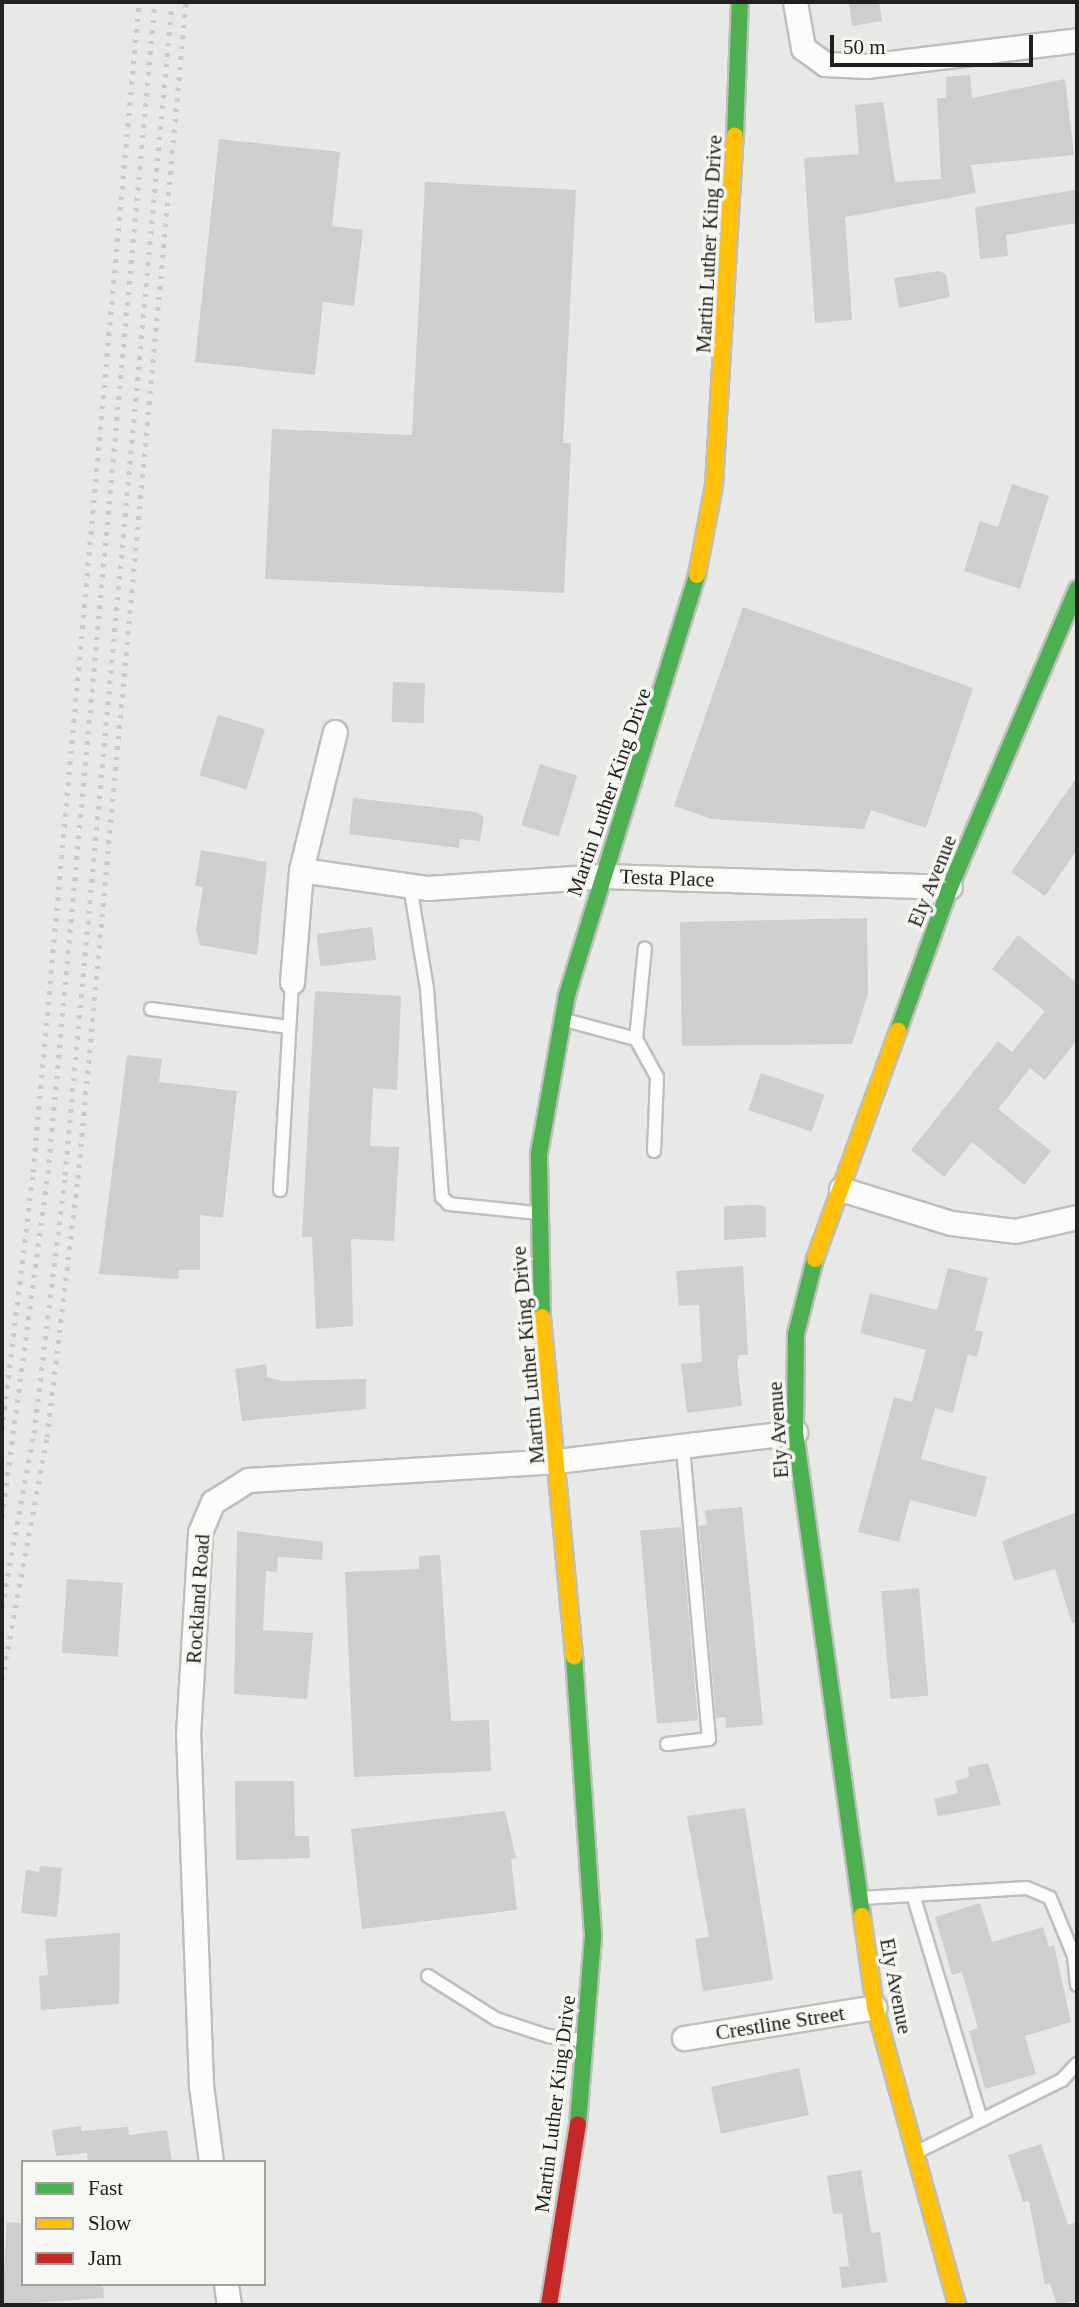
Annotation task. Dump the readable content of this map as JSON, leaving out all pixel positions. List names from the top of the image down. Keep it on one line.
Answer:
{"streets":{"main road":["Martin Luther King Drive","Ely Avenue"],"street":["Testa Place","Rockland Road","Crestline Street"]},"crossings":[["Martin Luther King Drive","Testa Place"],["Martin Luther King Drive","Rockland Road"],["Testa Place","Ely Avenue"],["Ely Avenue","Rockland Road"],["Ely Avenue","Crestline Street"]],"legend":["Fast","Slow","Jam"],"scale_bar":"50 m"}
